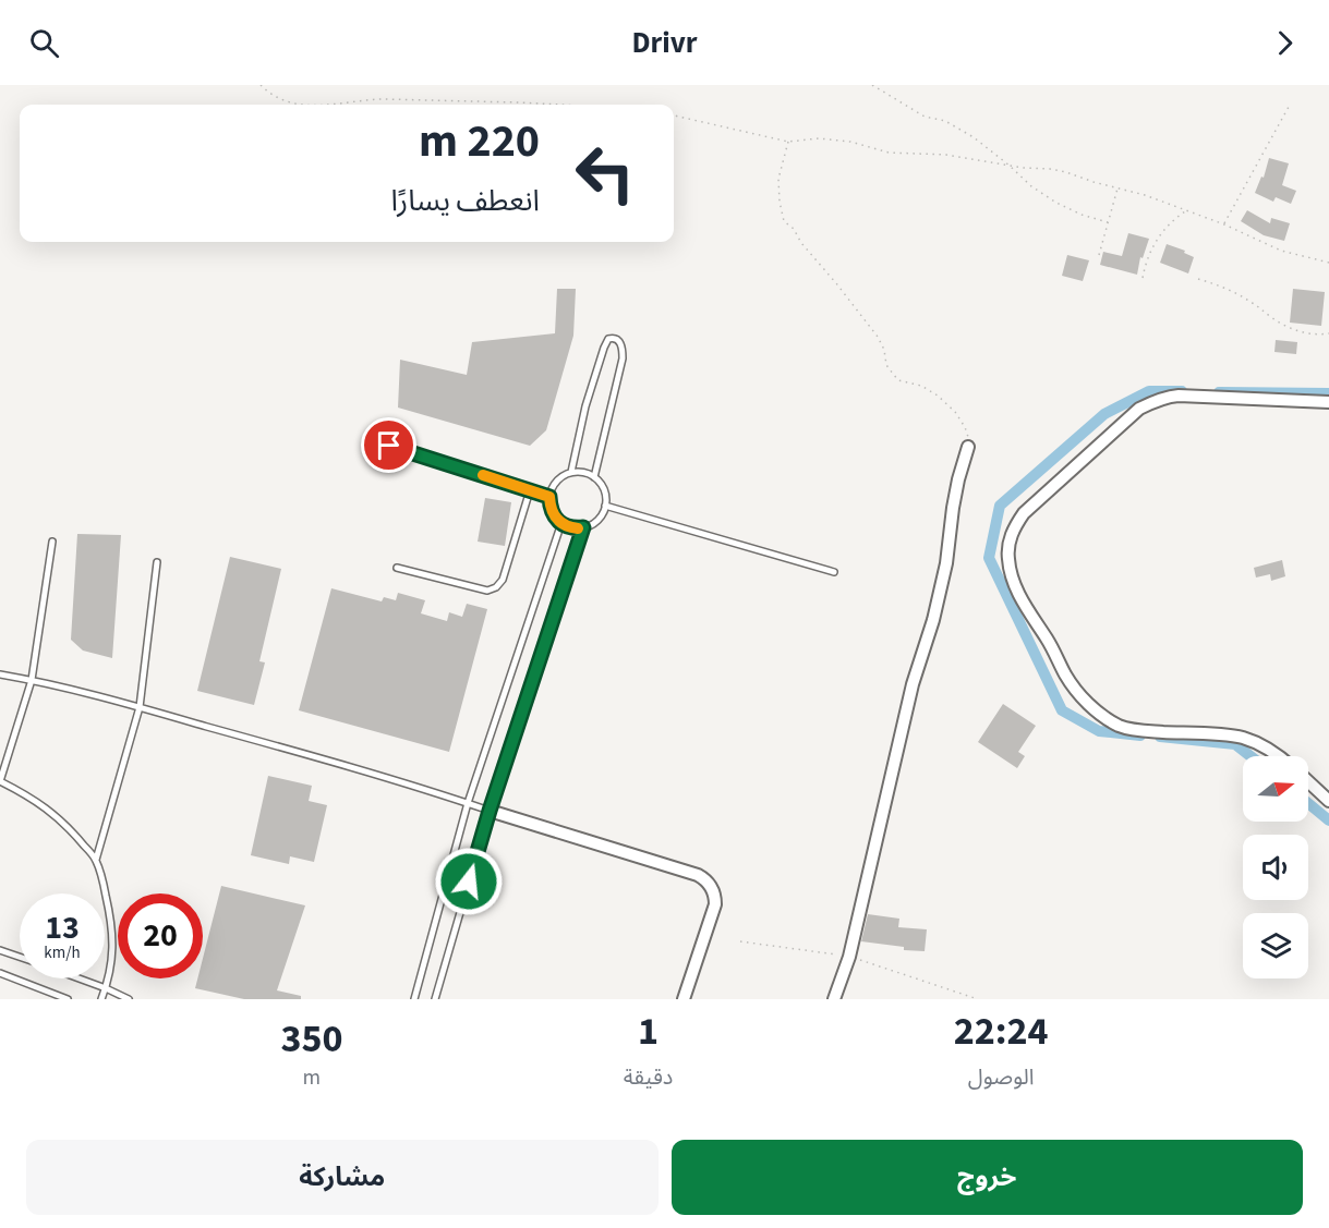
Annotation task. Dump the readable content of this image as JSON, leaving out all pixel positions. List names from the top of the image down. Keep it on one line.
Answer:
{"north":"right","page":{"header":"Drivr","turn":["220 m","انعطف يسارًا"],"speed":"13 km/h","limit":"20","eta":["22:24","الوصول","1","دقيقة","350","m"],"buttons":["خروج","مشاركة"]}}
